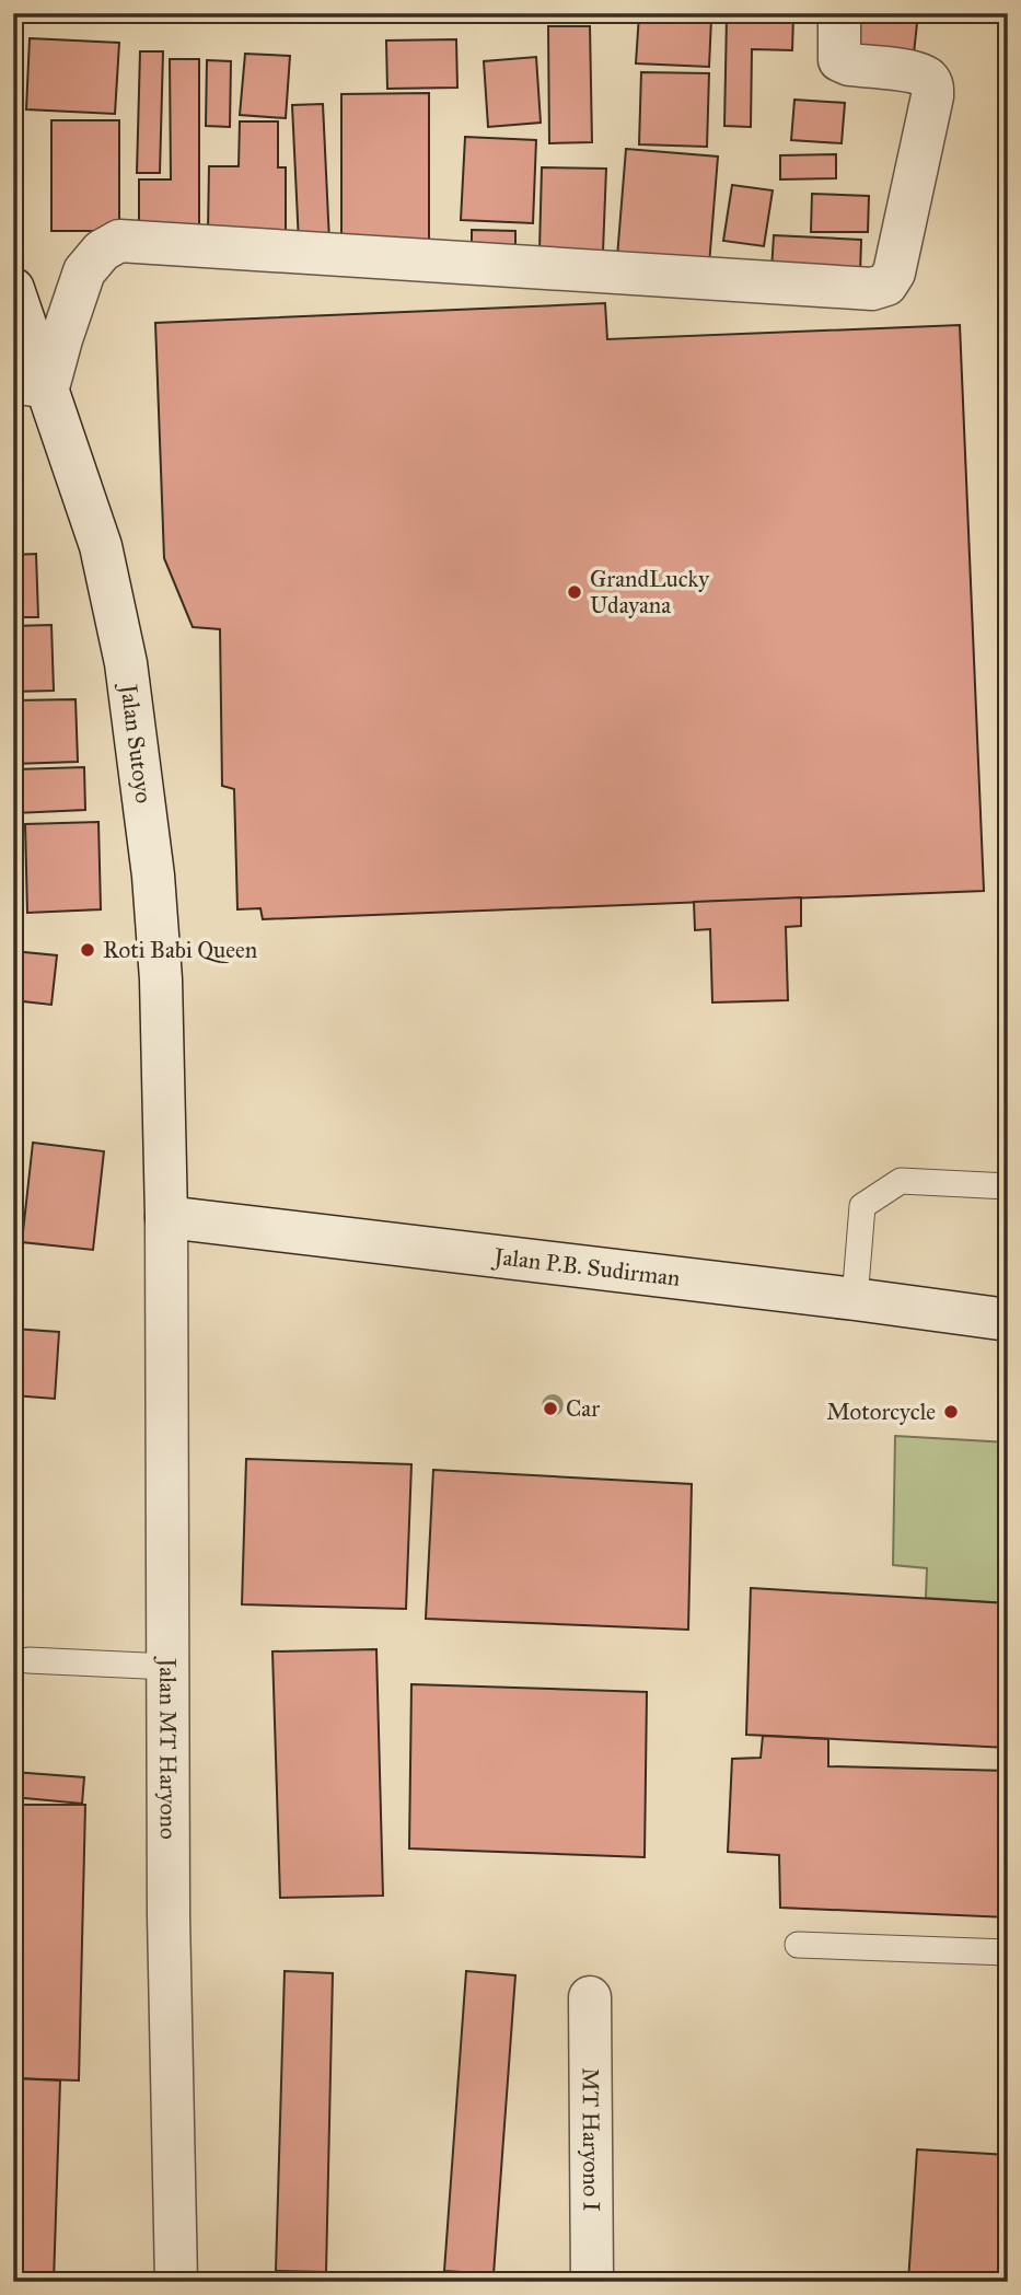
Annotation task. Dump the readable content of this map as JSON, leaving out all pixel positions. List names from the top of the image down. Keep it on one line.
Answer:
{"streets":{"street":["Jalan Sutoyo","Jalan P.B. Sudirman","Jalan MT Haryono","MT Haryono I"]},"crossings":[["Jalan Sutoyo","Jalan P.B. Sudirman"],["Jalan Sutoyo","Jalan MT Haryono"],["Jalan P.B. Sudirman","Jalan MT Haryono"]],"places":["GrandLucky Udayana","Roti Babi Queen","Car","Motorcycle"]}
